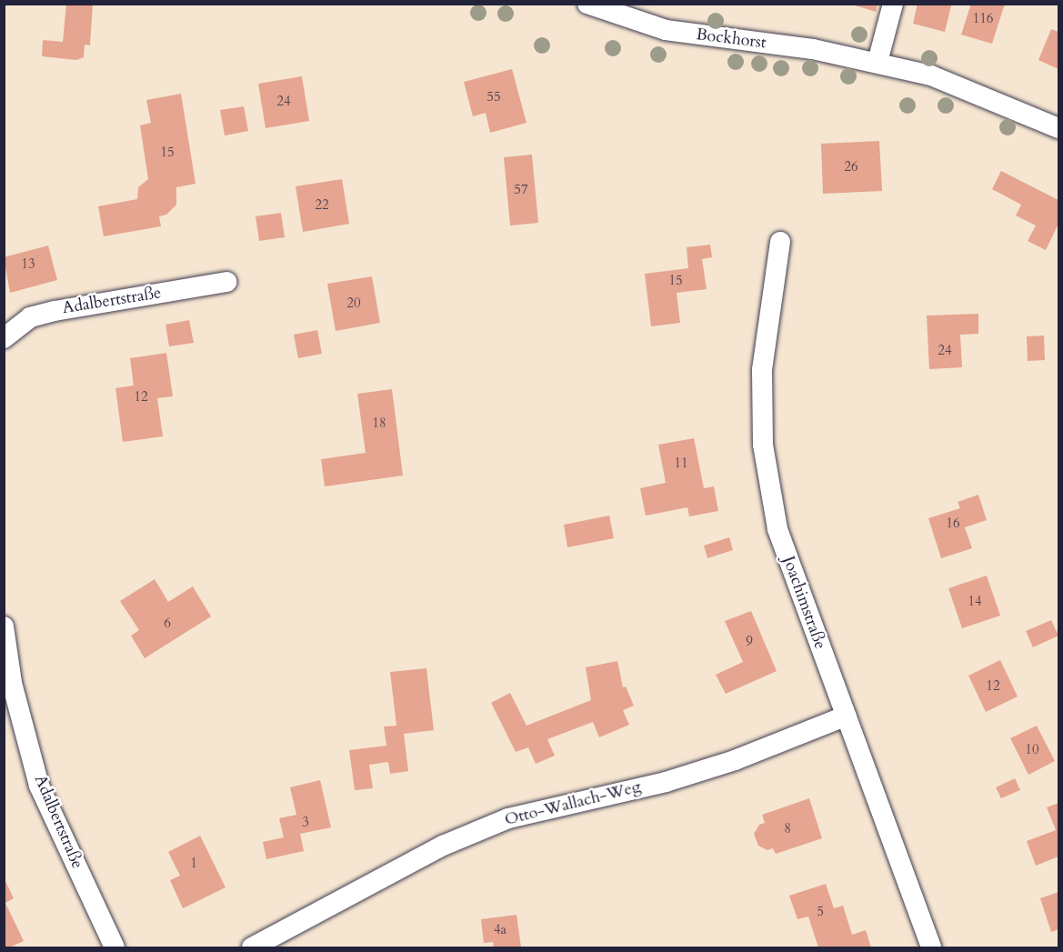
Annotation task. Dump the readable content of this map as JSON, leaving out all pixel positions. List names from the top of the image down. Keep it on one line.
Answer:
{"streets":{"street":["Bockhorst","Adalbertstraße","Joachimstraße","Otto-Wallach-Weg"]},"crossings":[["Joachimstraße","Otto-Wallach-Weg"]],"house_numbers":["116","55","24","15","26","57","22","13","15","20","24","12","18","11","16","14","6","9","12","10","3","8","1","5","4a"]}
